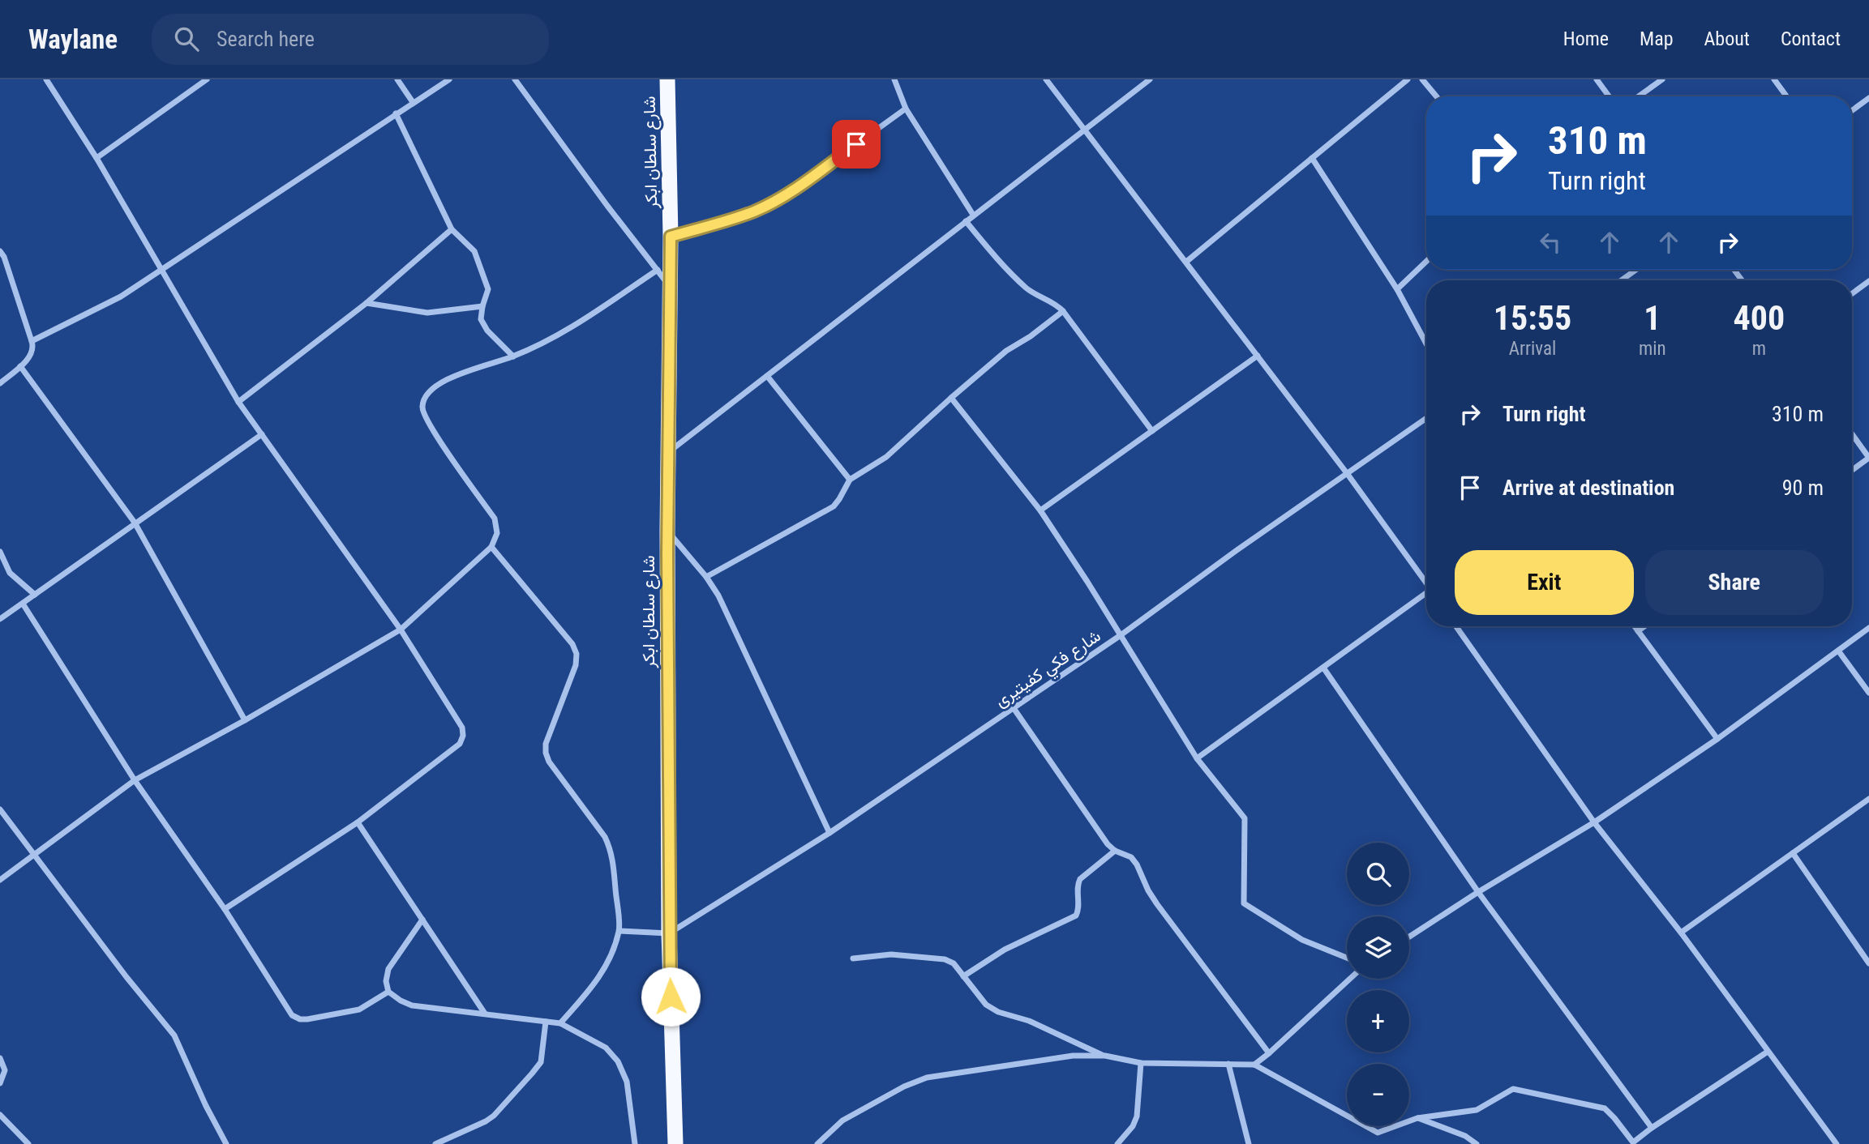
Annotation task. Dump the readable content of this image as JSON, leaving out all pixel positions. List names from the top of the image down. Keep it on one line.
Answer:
{"streets":{"highway":["شارع سلطان ابكر"],"street":["شارع فكي كفيتيرى"]},"crossings":[["شارع سلطان ابكر","شارع فكي كفيتيرى"]],"page":{"header":"Waylane","search":"Search here","nav":["Home","Map","About","Contact"],"turn":["310 m","Turn right"],"eta":["15:55","Arrival","1","min","400","m"],"list":[{"name":"Turn right","value":"310 m"},{"name":"Arrive at destination","value":"90 m"}],"buttons":["Exit","Share"],"map_buttons":["+","−"]}}
